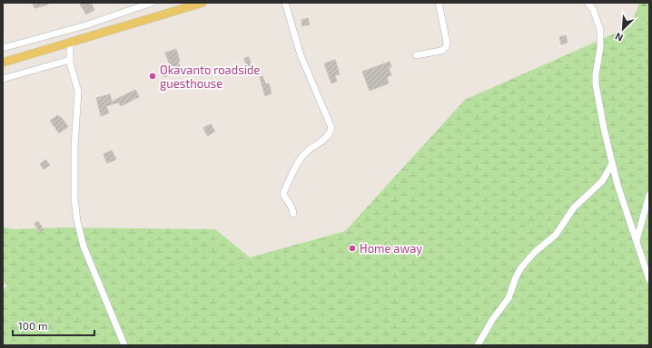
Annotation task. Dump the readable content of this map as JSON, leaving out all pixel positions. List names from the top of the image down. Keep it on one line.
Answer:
{"places":["Okavanto roadside guesthouse","Home away"],"scale_bar":"100 m","north":"bottom left"}
